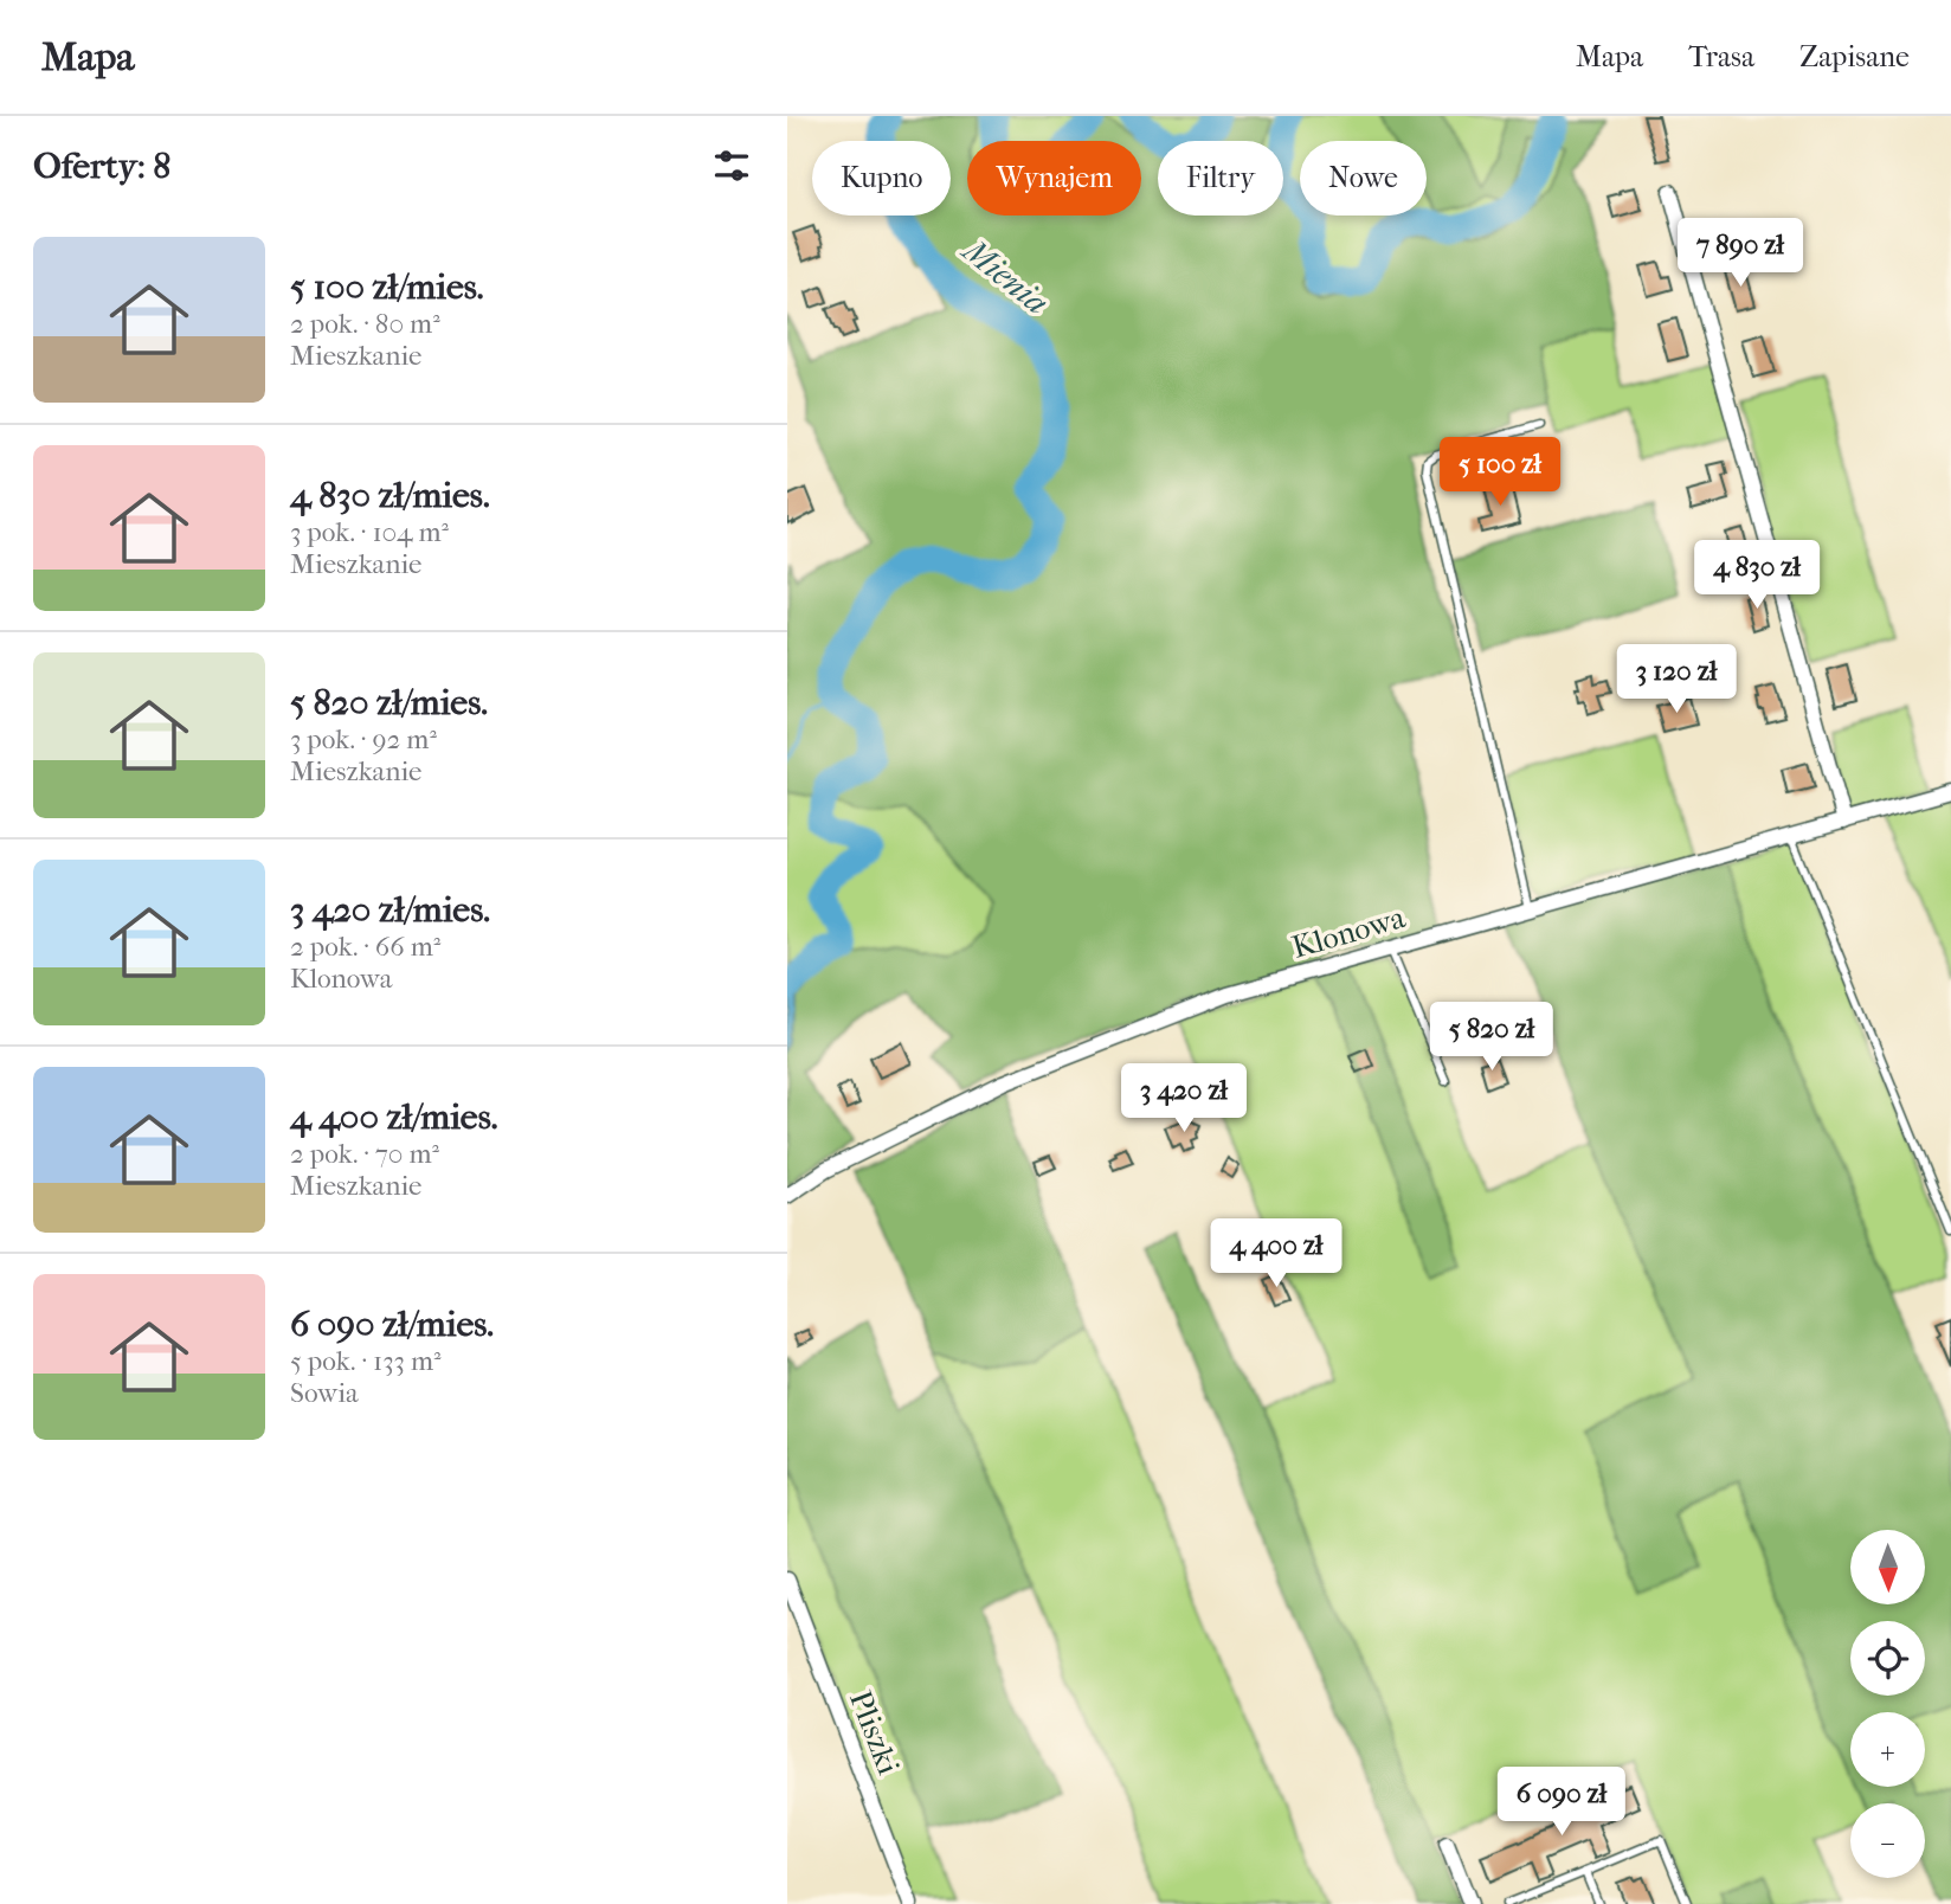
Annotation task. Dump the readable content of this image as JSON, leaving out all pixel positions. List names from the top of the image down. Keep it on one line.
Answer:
{"streets":{"street":["Klonowa","Pliszki"]},"water":["Mienia"],"north":"bottom","page":{"header":"Mapa","nav":["Mapa","Trasa","Zapisane"],"heading":"Oferty: 8","chip":["Kupno","Wynajem","Filtry","Nowe"],"list":[{"name":"5 100 zł/mies.","note":"2 pok. · 80 m² · Mieszkanie"},{"name":"4 830 zł/mies.","note":"3 pok. · 104 m² · Mieszkanie"},{"name":"5 820 zł/mies.","note":"3 pok. · 92 m² · Mieszkanie"},{"name":"3 420 zł/mies.","note":"2 pok. · 66 m² · Klonowa"},{"name":"4 400 zł/mies.","note":"2 pok. · 70 m² · Mieszkanie"},{"name":"6 090 zł/mies.","note":"5 pok. · 133 m² · Sowia"}],"price":["7 890 zł","5 100 zł","4 830 zł","3 120 zł","5 820 zł","3 420 zł","4 400 zł","6 090 zł"],"map_buttons":["+","−"]}}
